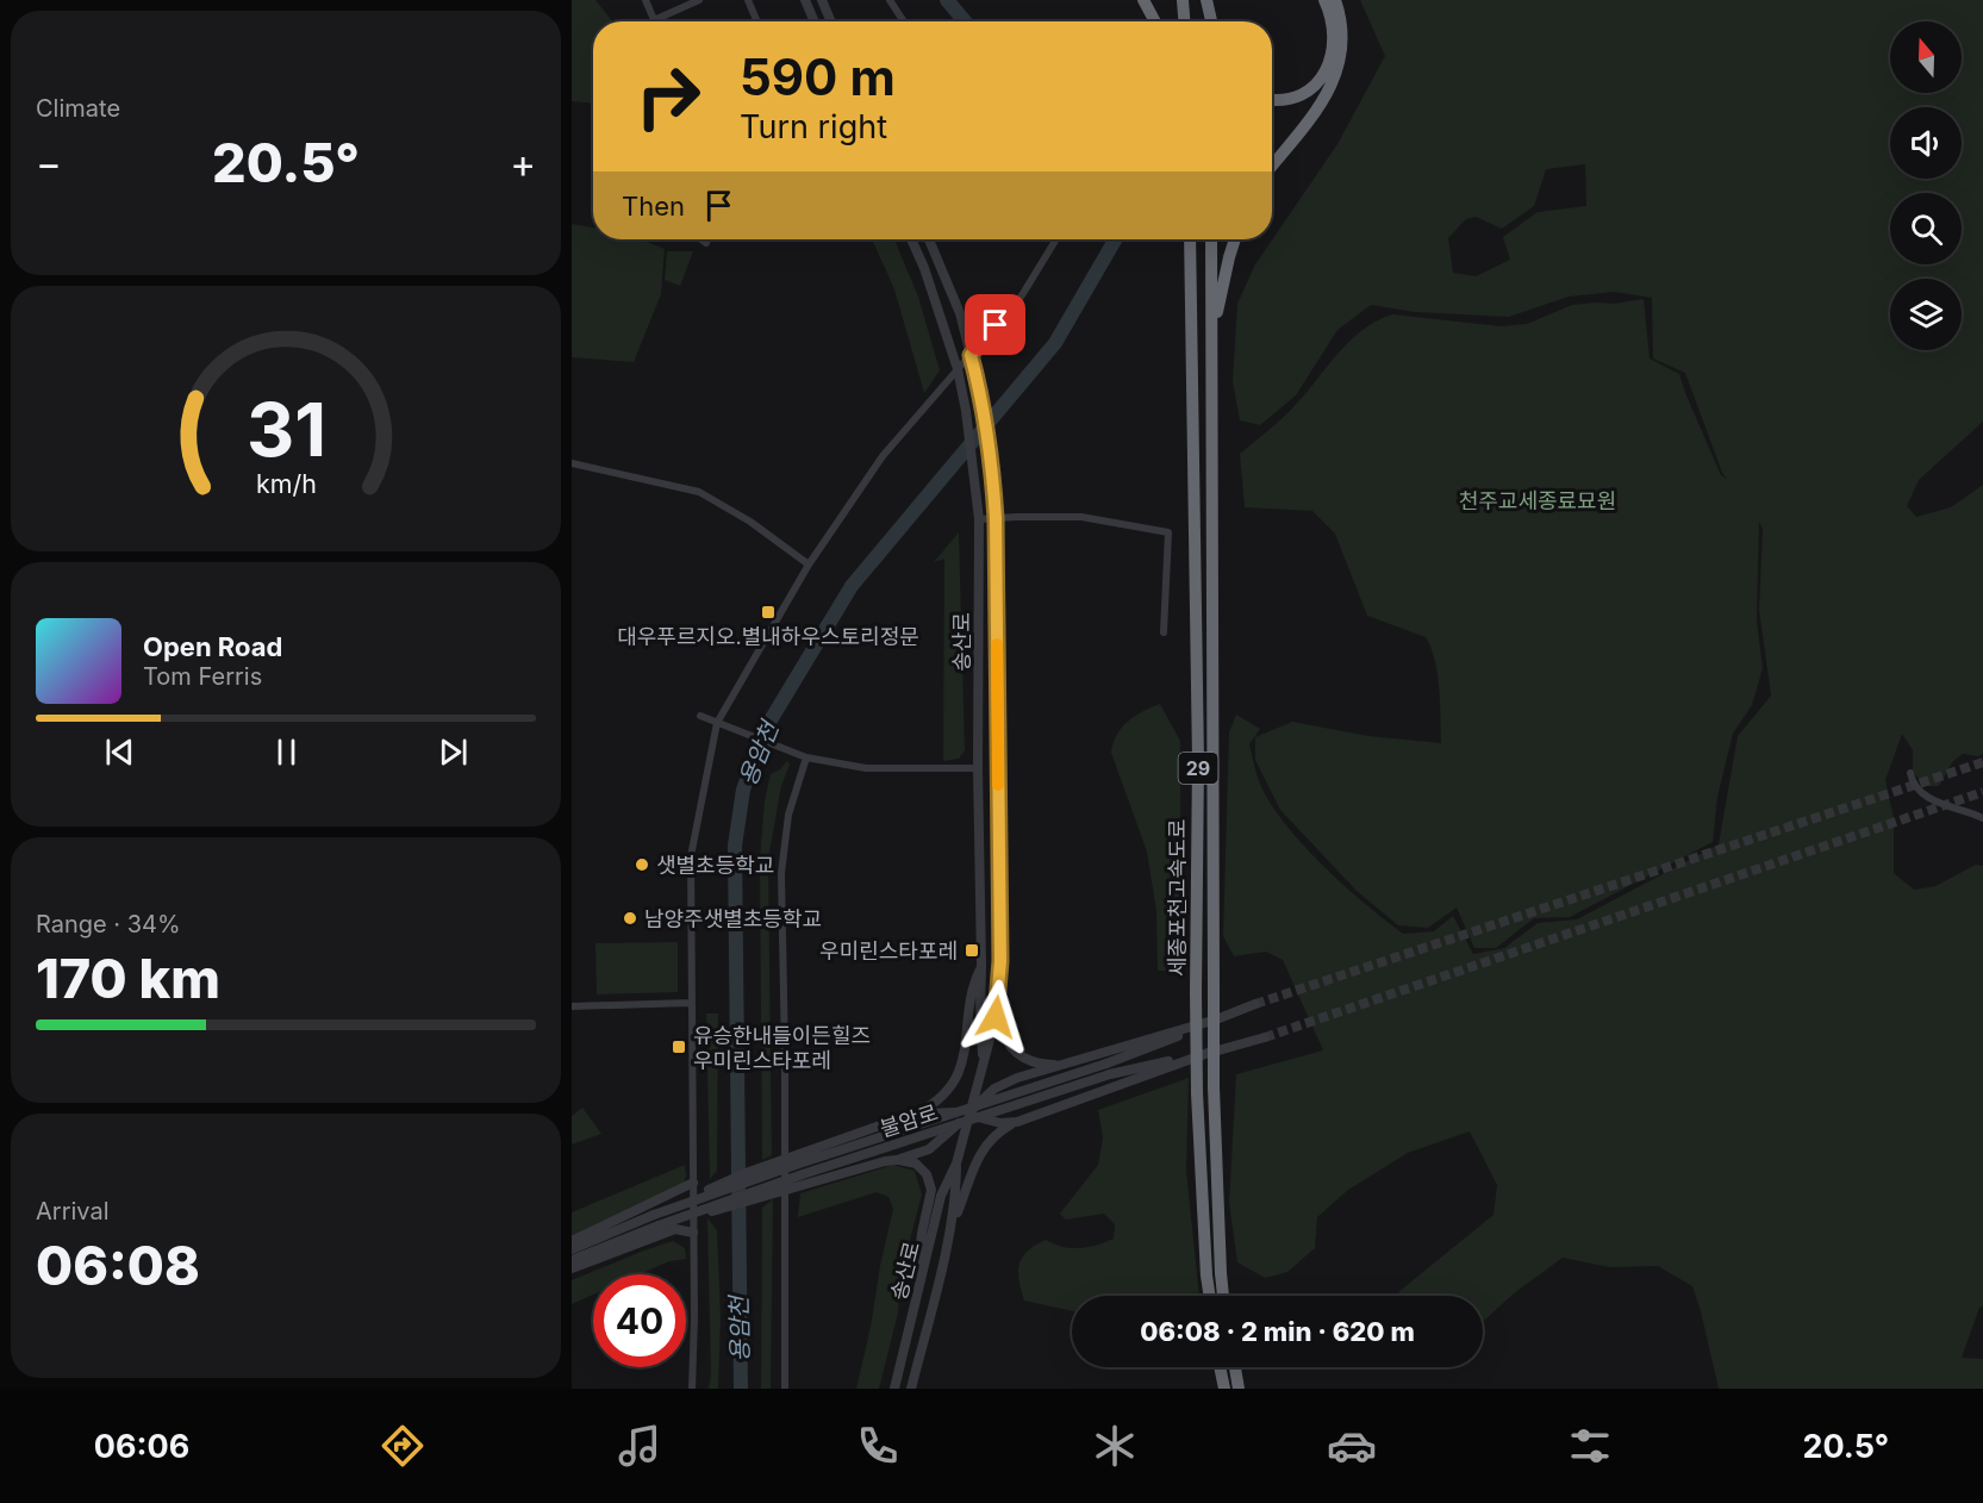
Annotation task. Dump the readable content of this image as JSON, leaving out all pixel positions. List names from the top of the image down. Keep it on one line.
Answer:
{"streets":{"highway":["29","세종포천고속도로"],"street":["송산로","불암로"]},"water":["용암천"],"parks":["천주교세종료묘원"],"places":{"transit":["대우푸르지오.별내하우스토리정문","우미린스타포레","유승한내들이든힐즈 우미린스타포레"],"other":["샛별초등학교","남양주샛별초등학교"]},"north":"top","page":{"tile":["Climate",["Range · 34%","170 km"],["Arrival","06:08"]],"turn":["590 m","Turn right"],"heat":["−","20.5°","+"],"then":"Then","song":["Open Road","Tom Ferris"],"limit":"40","trip":"06:08 · 2 min · 620 m","tabs":["06:06","20.5°"],"gauge":["31","km/h"]}}
